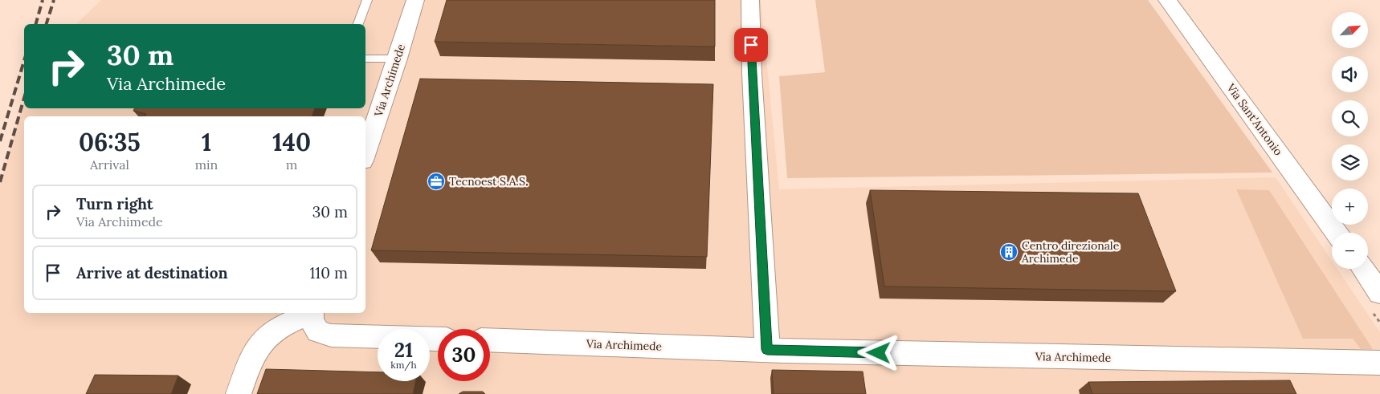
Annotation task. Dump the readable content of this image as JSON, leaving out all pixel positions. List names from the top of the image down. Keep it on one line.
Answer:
{"streets":{"street":["Via Archimede","Via Sant'Antonio"]},"places":{"office":["Tecnoest S.A.S."],"building":["Centro direzionale Archimede"]},"north":"top right","page":{"map_buttons":["+","−"],"turn":["30 m","Via Archimede"],"eta":["06:35","Arrival","1","min","140","m"],"list":[{"name":"Turn right","note":"Via Archimede","value":"30 m"},{"name":"Arrive at destination","value":"110 m"}],"speed":"21 km/h","limit":"30"}}
